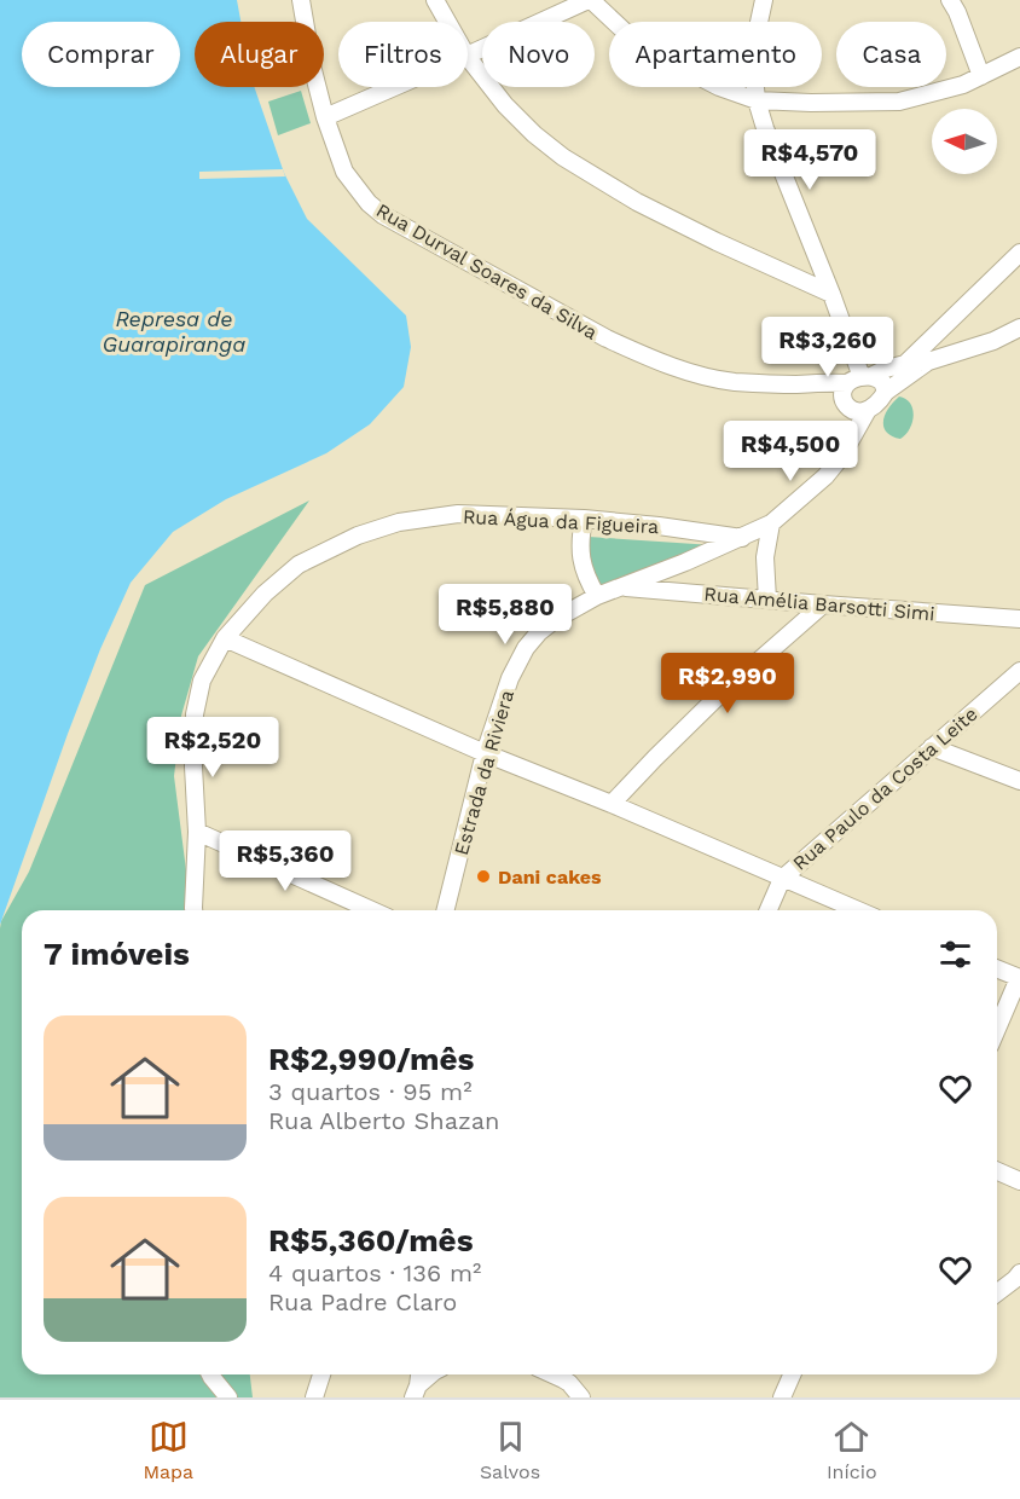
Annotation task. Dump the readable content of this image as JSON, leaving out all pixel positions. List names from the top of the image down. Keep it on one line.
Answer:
{"streets":{"street":["Rua Durval Soares da Silva","Rua Água da Figueira","Rua Amélia Barsotti Simi","Estrada da Riviera","Rua Paulo da Costa Leite"]},"crossings":[["Rua Água da Figueira","Estrada da Riviera"],["Rua Amélia Barsotti Simi","Estrada da Riviera"]],"water":["Represa de Guarapiranga"],"places":["Dani cakes"],"north":"left","page":{"chip":["Comprar","Alugar","Filtros","Novo","Apartamento","Casa"],"price":["R$4,570","R$3,260","R$4,500","R$5,880","R$2,990","R$2,520","R$5,360"],"heading":"7 imóveis","list":[{"name":"R$2,990/mês","note":"3 quartos · 95 m² · Rua Alberto Shazan"},{"name":"R$5,360/mês","note":"4 quartos · 136 m² · Rua Padre Claro"}],"tabs":["Mapa","Salvos","Início"]}}
